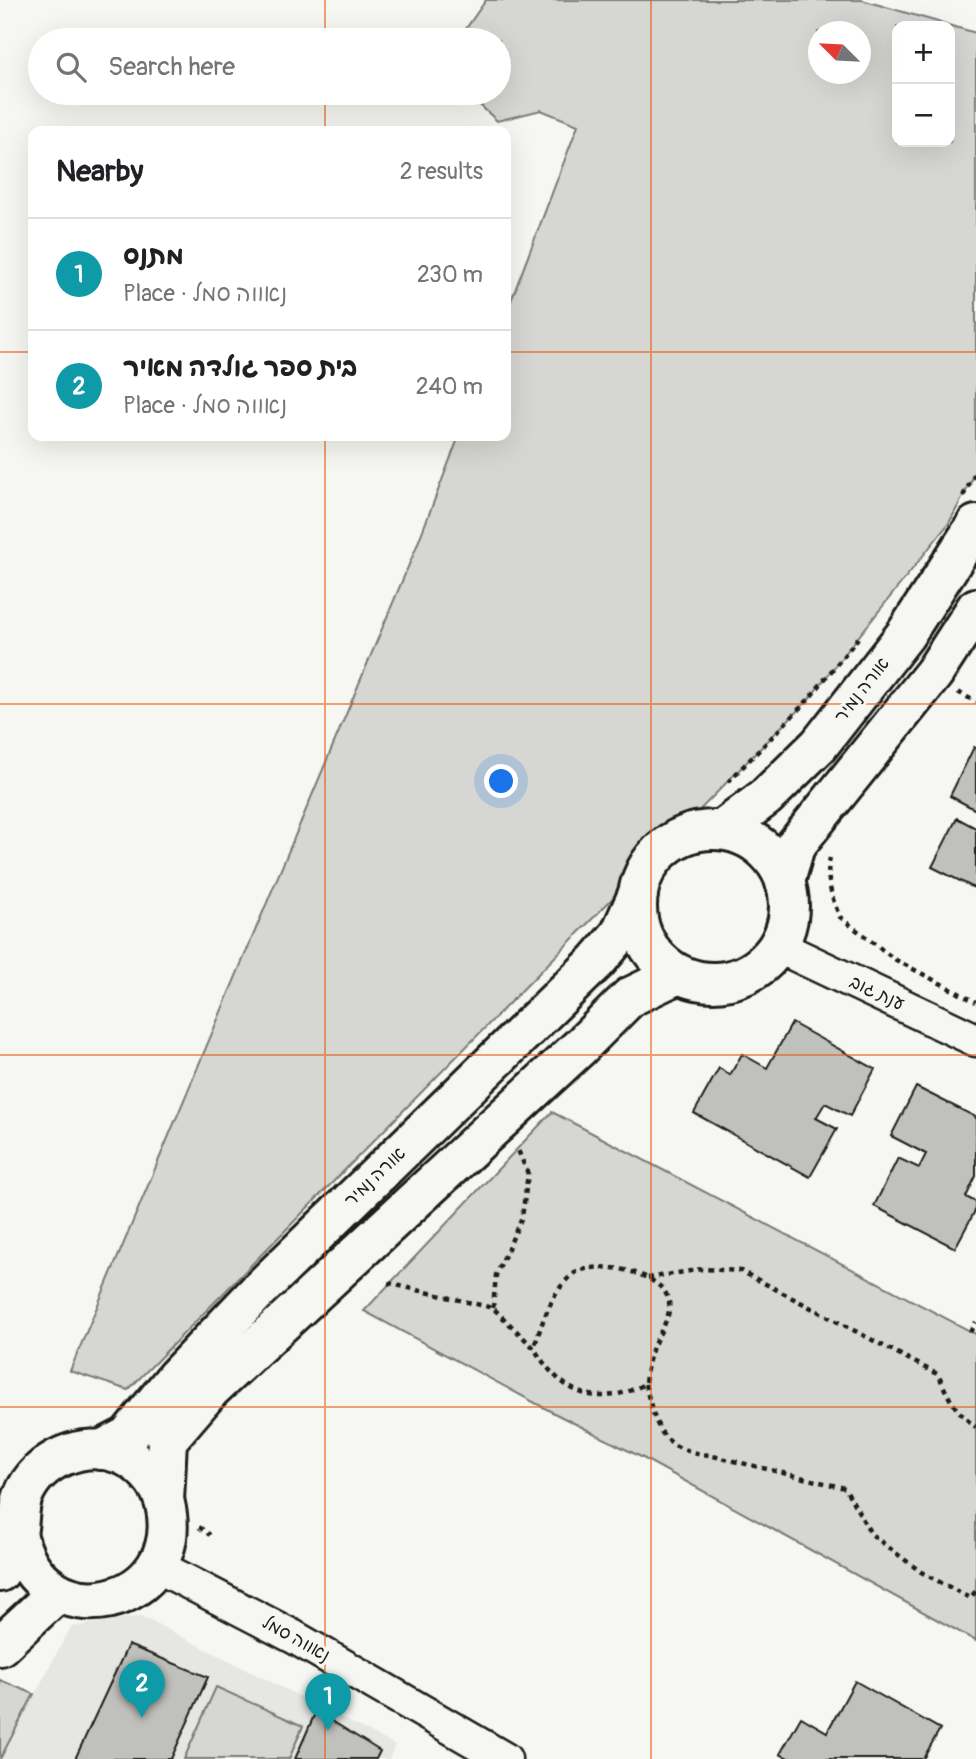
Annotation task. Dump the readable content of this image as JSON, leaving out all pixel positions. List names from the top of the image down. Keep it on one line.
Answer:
{"streets":{"street":["אורה נמיר","ענת גוב","נאווה סמל"]},"crossings":[["אורה נמיר","ענת גוב"],["אורה נמיר","נאווה סמל"]],"north":"top left","page":{"map_buttons":["+","−"],"search":"Search here","heading":["Nearby","2 results"],"list":[{"mark":"1","name":"מתנס","note":"Place · נאווה סמל","value":"230 m"},{"mark":"2","name":"בית ספר גולדה מאיר","note":"Place · נאווה סמל","value":"240 m"}],"pins":["2","1"]}}
